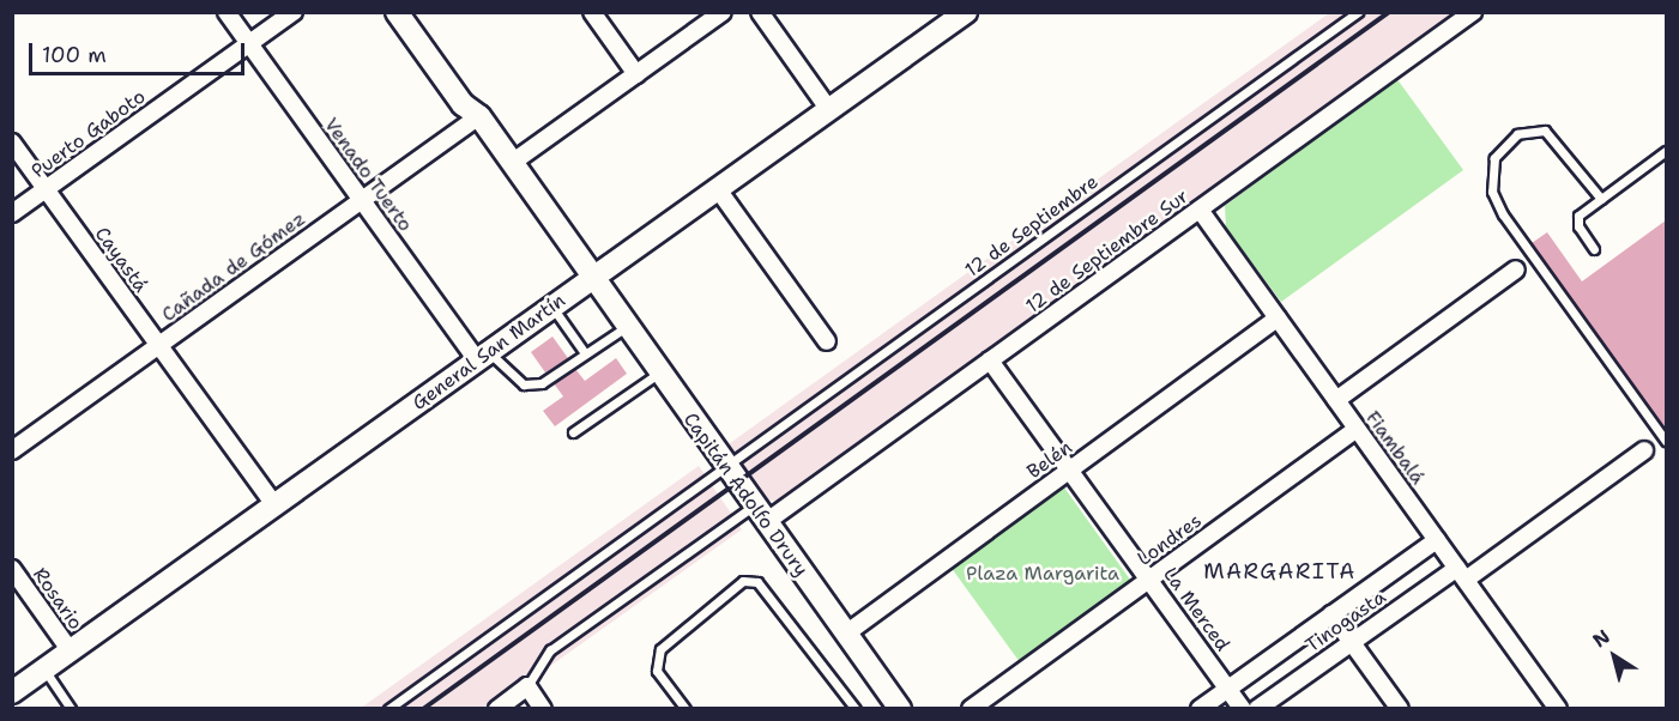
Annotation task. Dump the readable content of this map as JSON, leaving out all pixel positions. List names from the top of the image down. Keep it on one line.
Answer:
{"streets":{"main road":["General San Martín","Capitán Adolfo Drury"],"street":["Puerto Gaboto","Venado Tuerto","12 de Septiembre Sur","Cayastá","Cañada de Gómez","Fiambalá","Belén","Londres","Rosario","La Merced","Tinogasta"],"lane":["12 de Septiembre"]},"crossings":[["Puerto Gaboto","Venado Tuerto"],["Puerto Gaboto","Cayastá"],["Venado Tuerto","Cañada de Gómez"],["Venado Tuerto","General San Martín"],["12 de Septiembre","Capitán Adolfo Drury"],["12 de Septiembre Sur","Fiambalá"],["12 de Septiembre Sur","Capitán Adolfo Drury"],["12 de Septiembre Sur","La Merced"],["Cayastá","Cañada de Gómez"],["Cayastá","General San Martín"],["Cañada de Gómez","Capitán Adolfo Drury"],["General San Martín","Capitán Adolfo Drury"],["General San Martín","Rosario"],["Fiambalá","Belén"],["Fiambalá","Londres"],["Fiambalá","Tinogasta"],["Belén","Capitán Adolfo Drury"],["Belén","La Merced"],["Londres","La Merced"],["La Merced","Tinogasta"]],"districts":["MARGARITA"],"parks":["Plaza Margarita"],"scale_bar":"100 m","north":"top left"}
